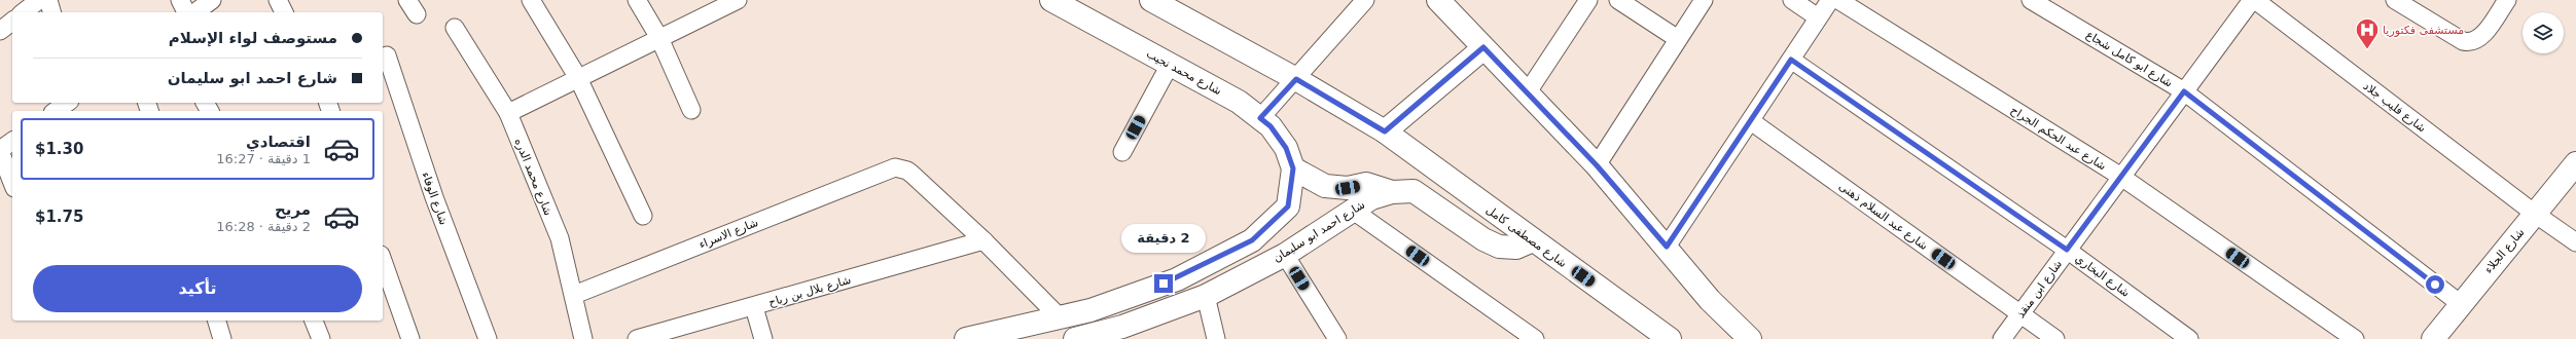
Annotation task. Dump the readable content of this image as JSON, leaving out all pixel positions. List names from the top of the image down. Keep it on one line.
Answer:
{"streets":{"main road":["شارع محمد نجيب","شارع احمد ابو سليمان","شارع مصطفى كامل","شارع الجلاء"],"street":["شارع ابو كامل شجاع","شارع فليب جلاد","شارع عبد الحكم الجراح","شارع محمد الدره","شارع الوفاء","شارع عبد السلام ذهنى","شارع الاسراء","شارع البخاري","شارع ابن منقذ","شارع بلال بن رباح"]},"crossings":[["شارع ابو كامل شجاع","شارع الجلاء"],["شارع ابو كامل شجاع","شارع ابن منقذ"],["شارع فليب جلاد","شارع الجلاء"],["شارع فليب جلاد","شارع ابن منقذ"],["شارع عبد الحكم الجراح","شارع ابن منقذ"],["شارع محمد الدره","شارع الاسراء"],["شارع عبد السلام ذهنى","شارع ابن منقذ"],["شارع احمد ابو سليمان","شارع مصطفى كامل"],["شارع الاسراء","شارع بلال بن رباح"],["شارع البخاري","شارع ابن منقذ"]],"places":{"hospital":["مستشفى فكتوريا"]},"page":{"banner":["مستوصف لواء الإسلام","شارع احمد ابو سليمان"],"list":[{"name":"اقتصادي","note":"1 دقيقة · 16:27","value":"$1.30"},{"name":"مريح","note":"2 دقيقة · 16:28","value":"$1.75"}],"bubble":"2 دقيقة","buttons":"تأكيد"}}
